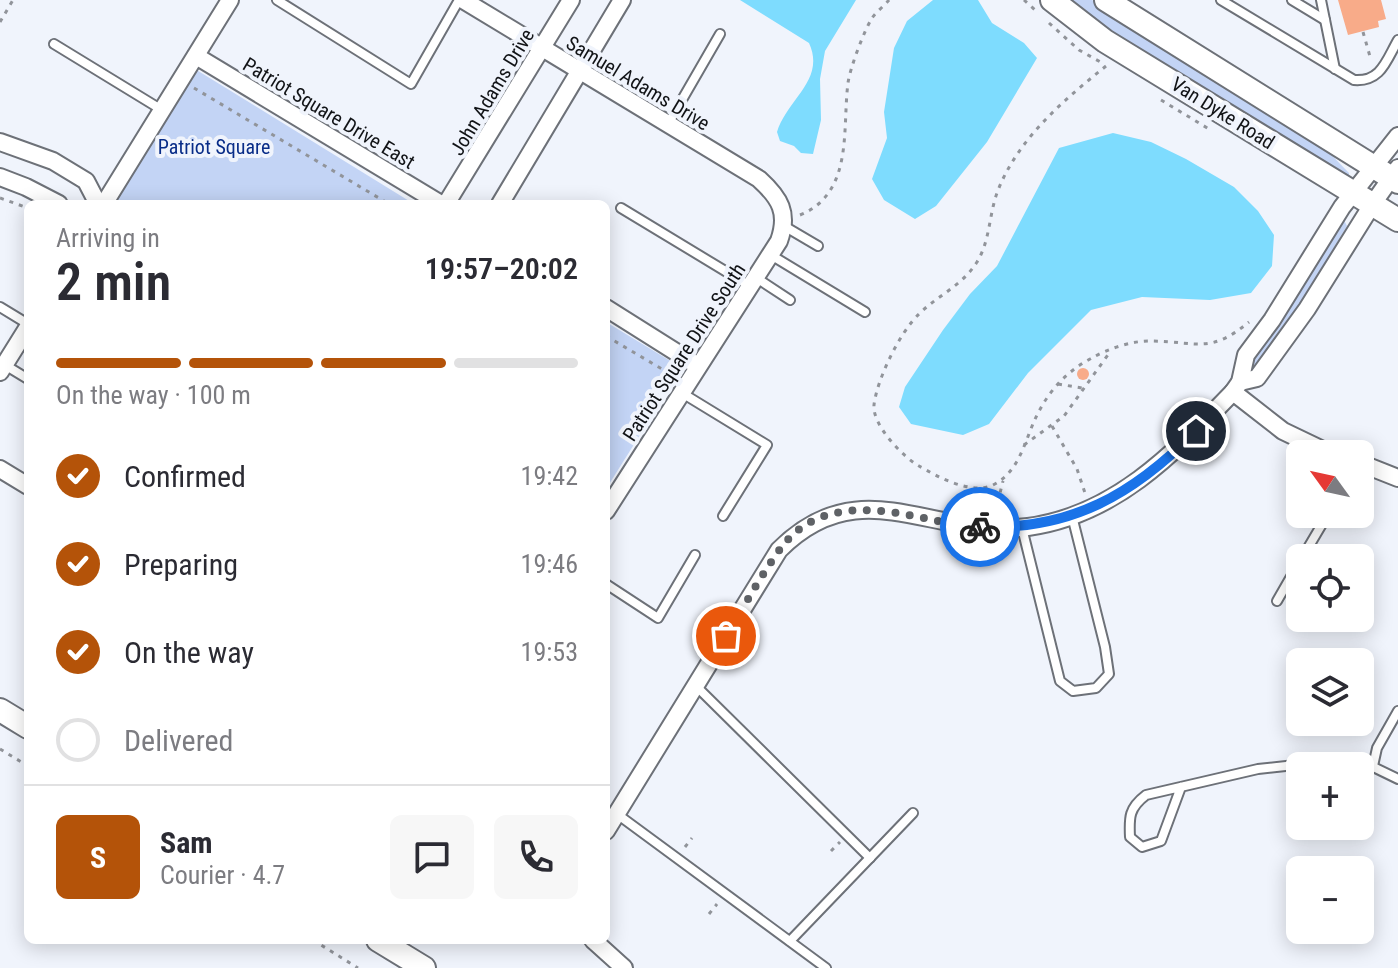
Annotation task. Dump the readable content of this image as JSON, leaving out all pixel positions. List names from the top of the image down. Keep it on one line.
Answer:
{"streets":{"street":["Samuel Adams Drive","John Adams Drive","Patriot Square Drive East","Van Dyke Road","Patriot Square Drive South"]},"crossings":[["Samuel Adams Drive","John Adams Drive"],["Samuel Adams Drive","Patriot Square Drive South"]],"parks":["Patriot Square"],"north":"top left","page":{"heading":["2 min","Arriving in","19:57–20:02"],"panel":["Sam","Courier · 4.7"],"bar":"On the way · 100 m","list":[["Confirmed","19:42"],["Preparing","19:46"],["On the way","19:53"],"Delivered"],"map_buttons":["+","−"],"round":"S"}}
